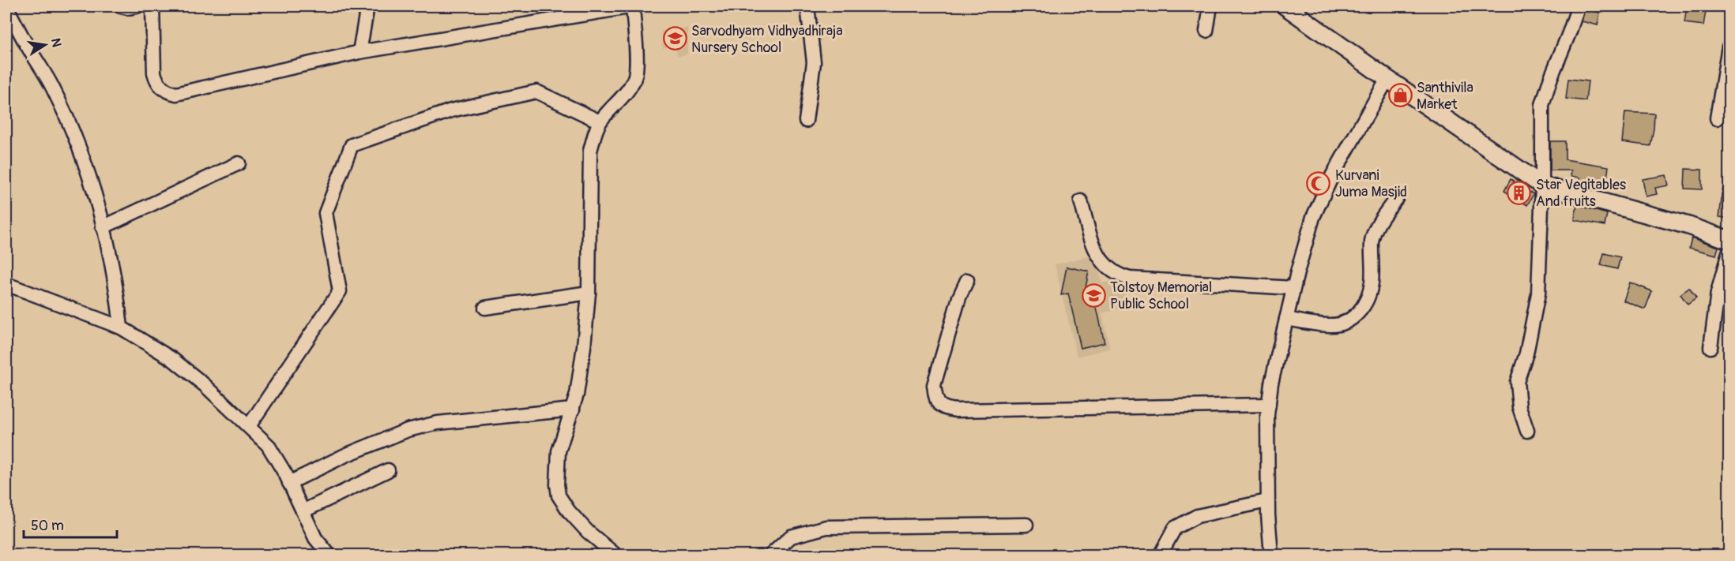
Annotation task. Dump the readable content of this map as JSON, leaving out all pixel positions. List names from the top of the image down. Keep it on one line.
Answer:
{"places":{"school or university":["Sarvodhyam Vidhyadhiraja Nursery School","Tolstoy Memorial Public School"],"shop":["Santhivila Market"],"mosque":["Kurvani Juma Masjid"],"building":["Star Vegitables And fruits"]},"scale_bar":"50 m","north":"right"}
